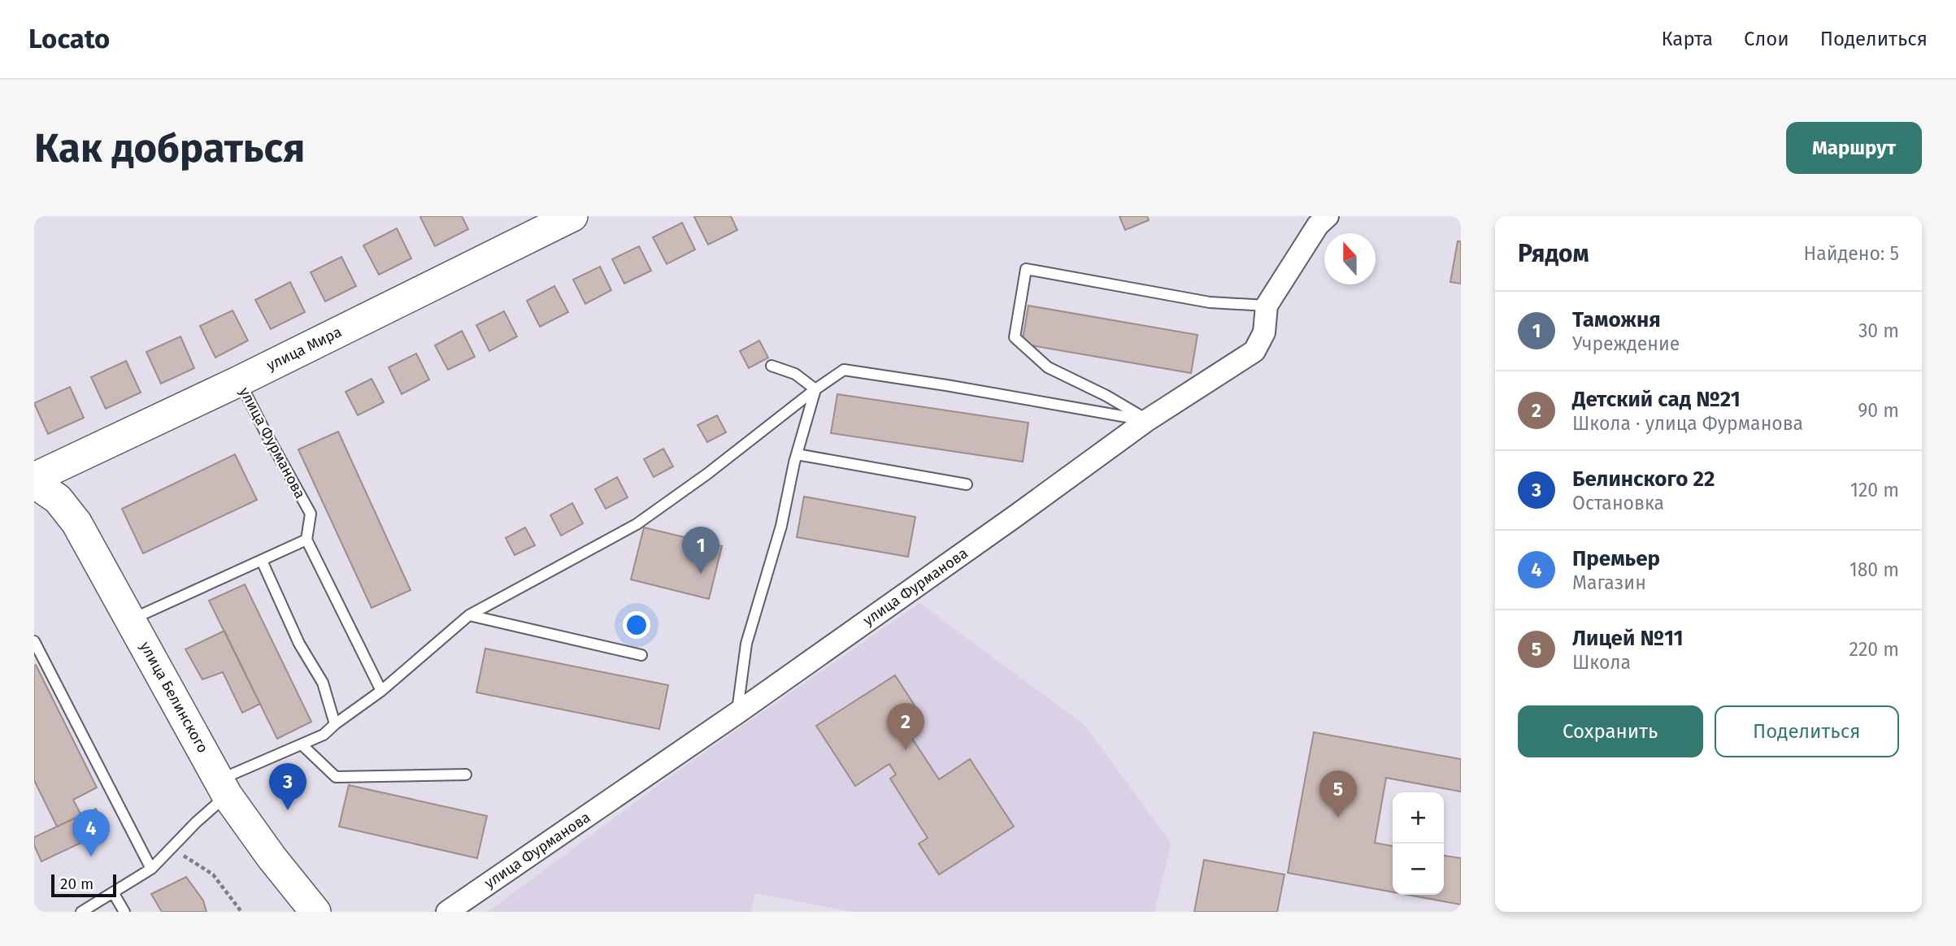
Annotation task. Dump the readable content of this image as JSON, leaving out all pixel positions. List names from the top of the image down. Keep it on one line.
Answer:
{"streets":{"main road":["улица Мира","улица Белинского"],"street":["улица Фурманова"]},"crossings":[["улица Мира","улица Фурманова"]],"scale_bar":"20 m","north":"top","page":{"header":"Locato","nav":["Карта","Слои","Поделиться"],"buttons":["Маршрут",["Сохранить","Поделиться"]],"title":"Как добраться","heading":["Рядом","Найдено: 5"],"list":[{"mark":"1","name":"Таможня","note":"Учреждение","value":"30 m"},{"mark":"2","name":"Детский сад №21","note":"Школа · улица Фурманова","value":"90 m"},{"mark":"3","name":"Белинского 22","note":"Остановка","value":"120 m"},{"mark":"4","name":"Премьер","note":"Магазин","value":"180 m"},{"mark":"5","name":"Лицей №11","note":"Школа","value":"220 m"}],"pins":["1","2","3","5","4"],"map_buttons":["+","−"],"scale":"20 m"}}
